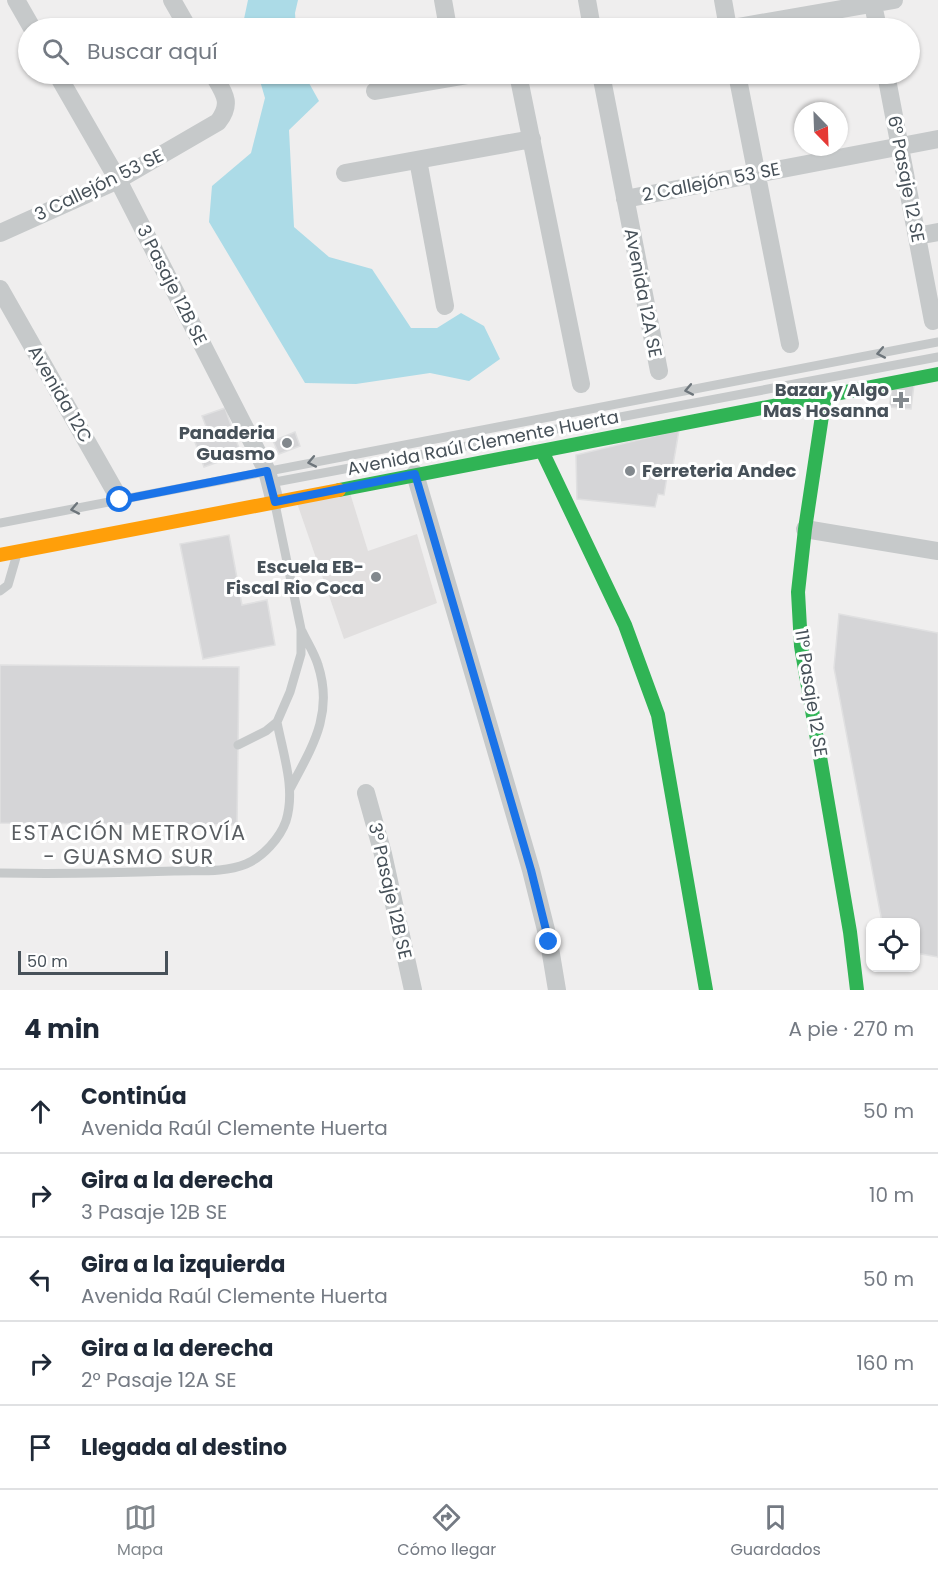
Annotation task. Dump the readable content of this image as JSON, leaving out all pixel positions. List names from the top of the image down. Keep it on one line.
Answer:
{"streets":{"street":["6° Pasaje 12 SE","2 Callejón 53 SE","3 Callejón 53 SE","3 Pasaje 12B SE","Avenida 12A SE","Avenida 12C","Avenida Raúl Clemente Huerta","11° Pasaje 12 SE","3° Pasaje 12B SE"]},"crossings":[["6° Pasaje 12 SE","2 Callejón 53 SE"],["2 Callejón 53 SE","Avenida 12A SE"],["3 Callejón 53 SE","3 Pasaje 12B SE"],["3 Pasaje 12B SE","Avenida Raúl Clemente Huerta"],["Avenida Raúl Clemente Huerta","11° Pasaje 12 SE"]],"districts":["ESTACIÓN METROVÍA - GUASMO SUR"],"places":{"health":["Bazar y Algo Mas Hosanna"],"other":["Panaderia Guasmo","Ferreteria Andec","Escuela EB- Fiscal Rio Coca"]},"scale_bar":"50 m","north":"bottom right","page":{"search":"Buscar aquí","scale":"50 m","heading":["4 min","A pie · 270 m"],"list":[["Continúa","Avenida Raúl Clemente Huerta","50 m"],["Gira a la derecha","3 Pasaje 12B SE","10 m"],["Gira a la izquierda","Avenida Raúl Clemente Huerta","50 m"],["Gira a la derecha","2° Pasaje 12A SE","160 m"],"Llegada al destino"],"nav":["Mapa","Cómo llegar","Guardados"]}}
